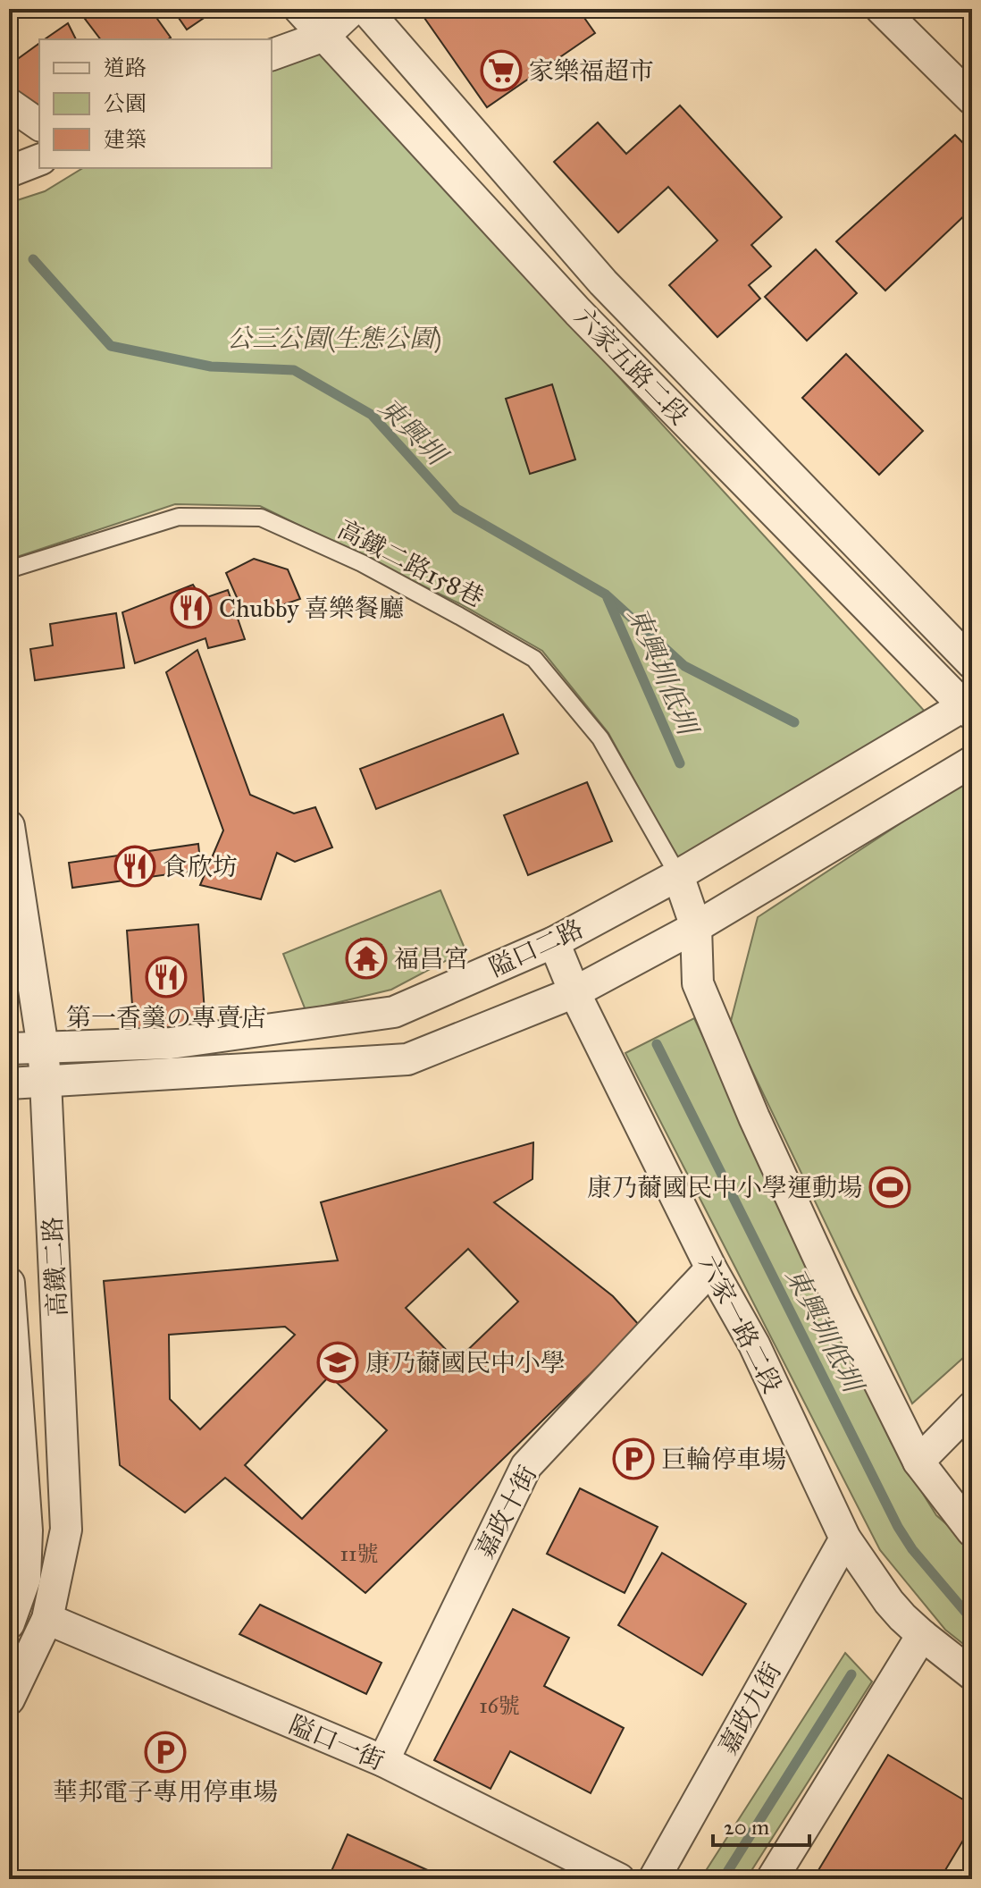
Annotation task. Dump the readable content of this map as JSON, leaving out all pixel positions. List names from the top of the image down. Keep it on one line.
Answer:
{"streets":{"street":["六家五路二段","隘口二路","高鐵二路","六家一路二段","嘉政十街","嘉政九街","隘口一街"],"lane":["高鐵二路158巷"]},"crossings":[["六家五路二段","隘口二路"],["高鐵二路158巷","隘口二路"],["隘口二路","高鐵二路"],["隘口二路","六家一路二段"],["高鐵二路","隘口一街"],["六家一路二段","嘉政十街"],["六家一路二段","嘉政九街"],["嘉政十街","隘口一街"]],"water":["東興圳","東興圳低圳"],"parks":["公三公園(生態公園)"],"places":{"supermarket":["家樂福超市"],"restaurant":["Chubby 喜樂餐廳","食欣坊","第一香羹の專賣店"],"temple":["福昌宮"],"sports":["康乃薾國民中小學運動場"],"school or university":["康乃薾國民中小學"],"parking":["巨輪停車場","華邦電子專用停車場"]},"house_numbers":["11號","16號"],"legend":["道路","公園","建築"],"scale_bar":"20 m"}
